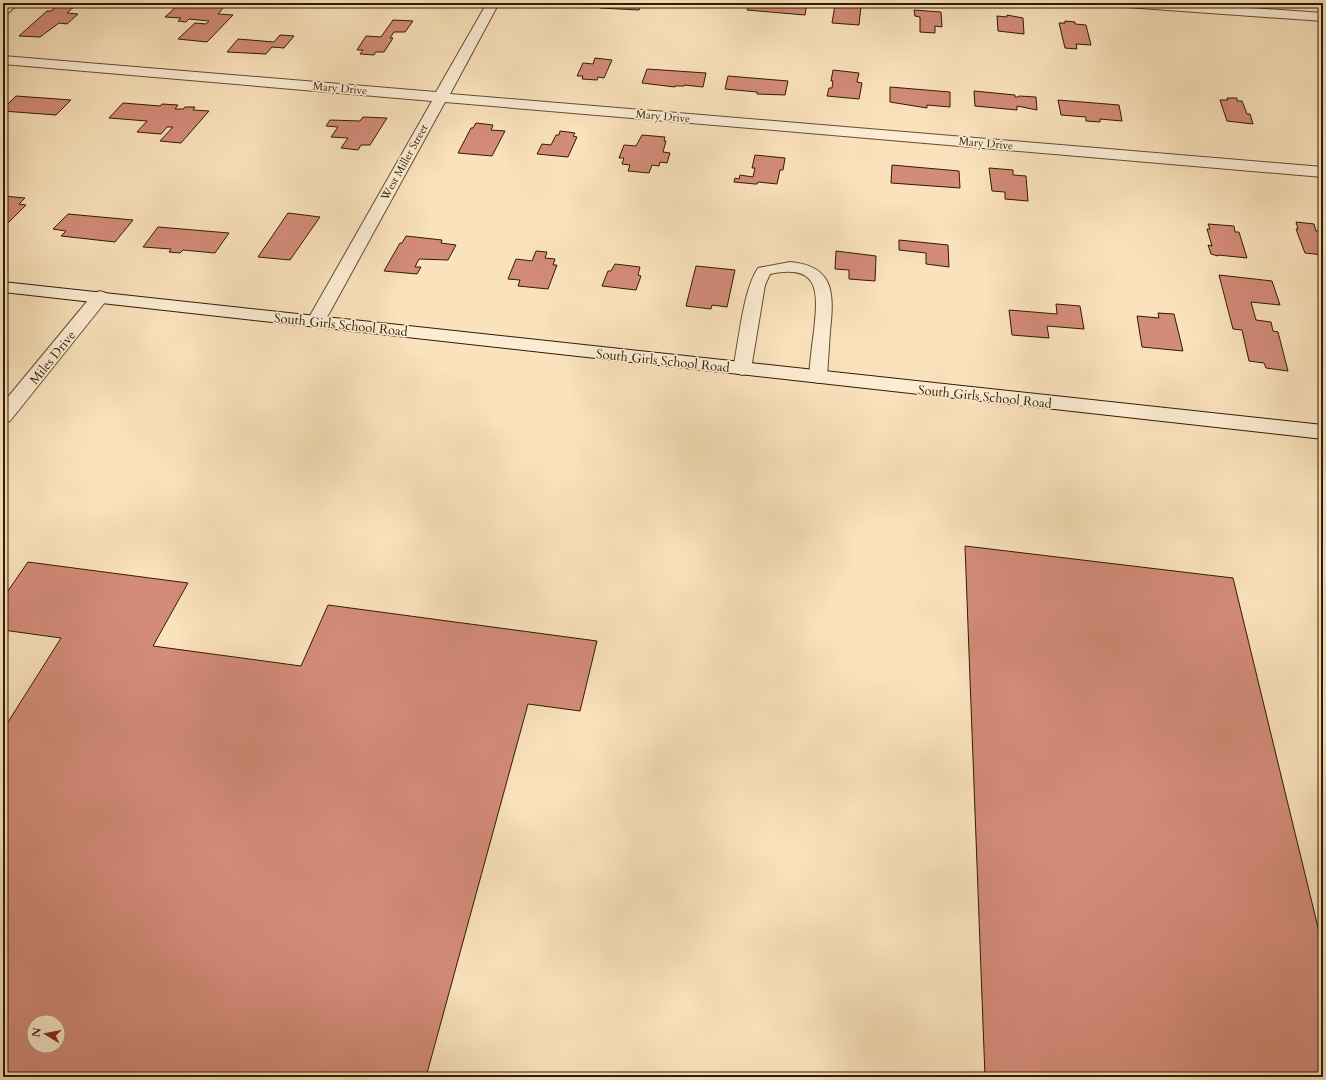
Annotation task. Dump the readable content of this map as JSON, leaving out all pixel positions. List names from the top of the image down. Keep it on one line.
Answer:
{"streets":{"street":["Mary Drive","West Miller Street","South Girls School Road","Miles Drive"]},"crossings":[["Mary Drive","West Miller Street"],["West Miller Street","South Girls School Road"],["South Girls School Road","Miles Drive"]],"north":"left"}
